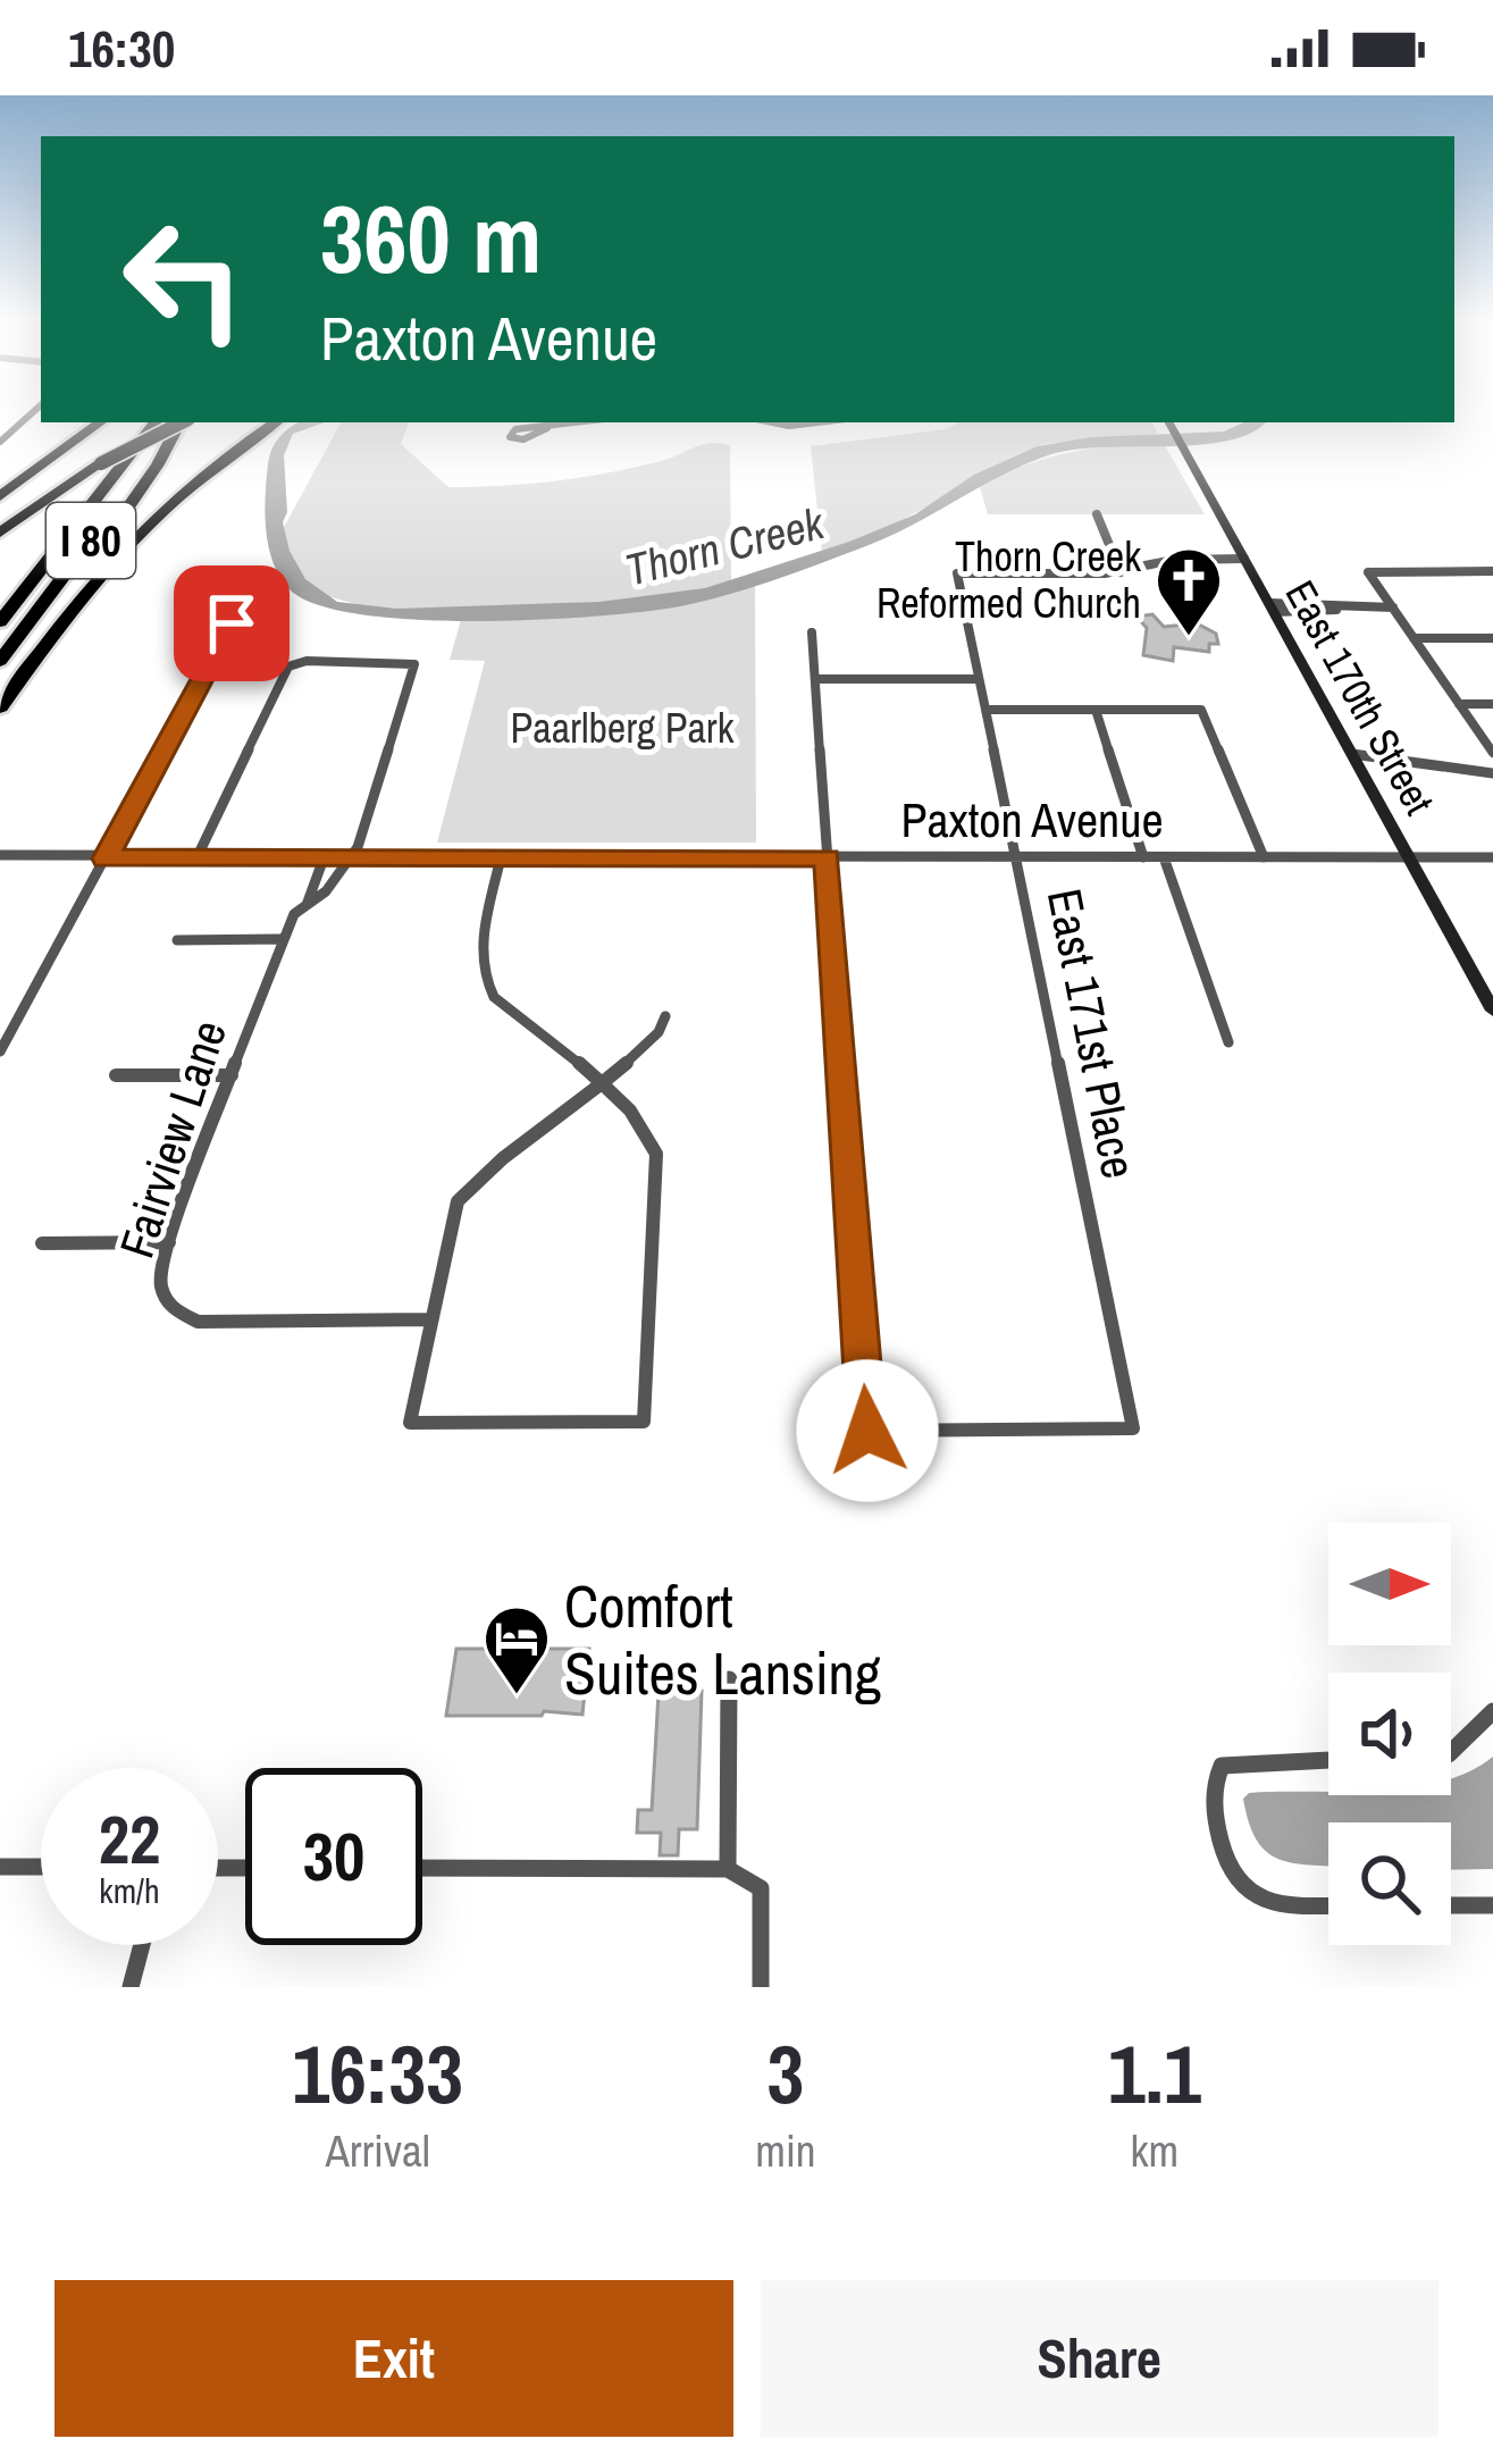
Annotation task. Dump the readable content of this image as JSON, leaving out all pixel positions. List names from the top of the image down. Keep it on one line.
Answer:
{"streets":{"highway":["I 80"],"street":["East 170th Street","Paxton Avenue","East 171st Place","Fairview Lane"]},"crossings":[["East 170th Street","Paxton Avenue"],["Paxton Avenue","East 171st Place"],["Paxton Avenue","Fairview Lane"]],"water":["Thorn Creek"],"parks":["Paarlberg Park"],"places":{"church":["Thorn Creek Reformed Church"],"hotel":["Comfort Suites Lansing"]},"north":"right","page":{"status":"16:30","turn":["360 m","Paxton Avenue"],"speed":"22 km/h","limit":"30","eta":["16:33","Arrival","3","min","1.1","km"],"buttons":["Exit","Share"]}}
